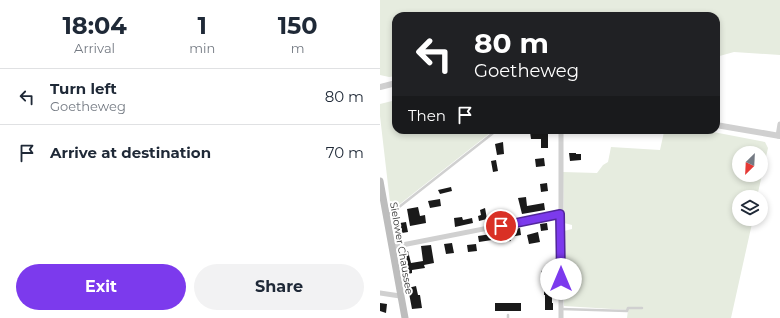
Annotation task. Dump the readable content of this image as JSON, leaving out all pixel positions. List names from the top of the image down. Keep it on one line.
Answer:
{"streets":{"main road":["Sielower Chaussee"]},"north":"bottom left","page":{"eta":["18:04","Arrival","1","min","150","m"],"turn":["80 m","Goetheweg"],"list":[{"name":"Turn left","note":"Goetheweg","value":"80 m"},{"name":"Arrive at destination","value":"70 m"}],"then":"Then","buttons":["Exit","Share"]}}
